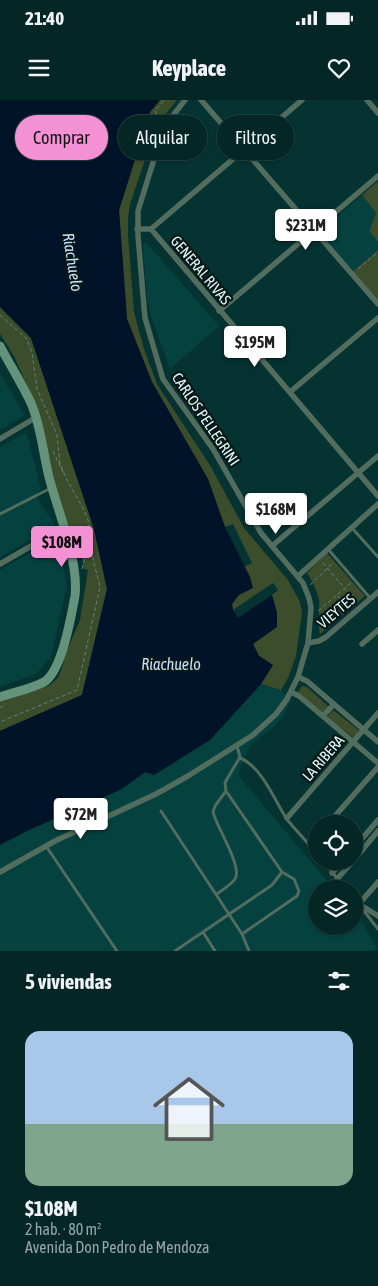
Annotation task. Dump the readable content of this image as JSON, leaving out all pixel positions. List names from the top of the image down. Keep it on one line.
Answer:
{"streets":{"street":["GENERAL RIVAS","CARLOS PELLEGRINI","VIEYTES","LA RIBERA"]},"crossings":[["GENERAL RIVAS","CARLOS PELLEGRINI"],["CARLOS PELLEGRINI","VIEYTES"]],"water":["Riachuelo"],"page":{"status":"21:40","header":"Keyplace","chip":["Comprar","Alquilar","Filtros"],"price":["$231M","$195M","$168M","$108M","$72M"],"heading":"5 viviendas","list":[{"name":"$108M","note":"2 hab. · 80 m² · Avenida Don Pedro de Mendoza"}]}}
